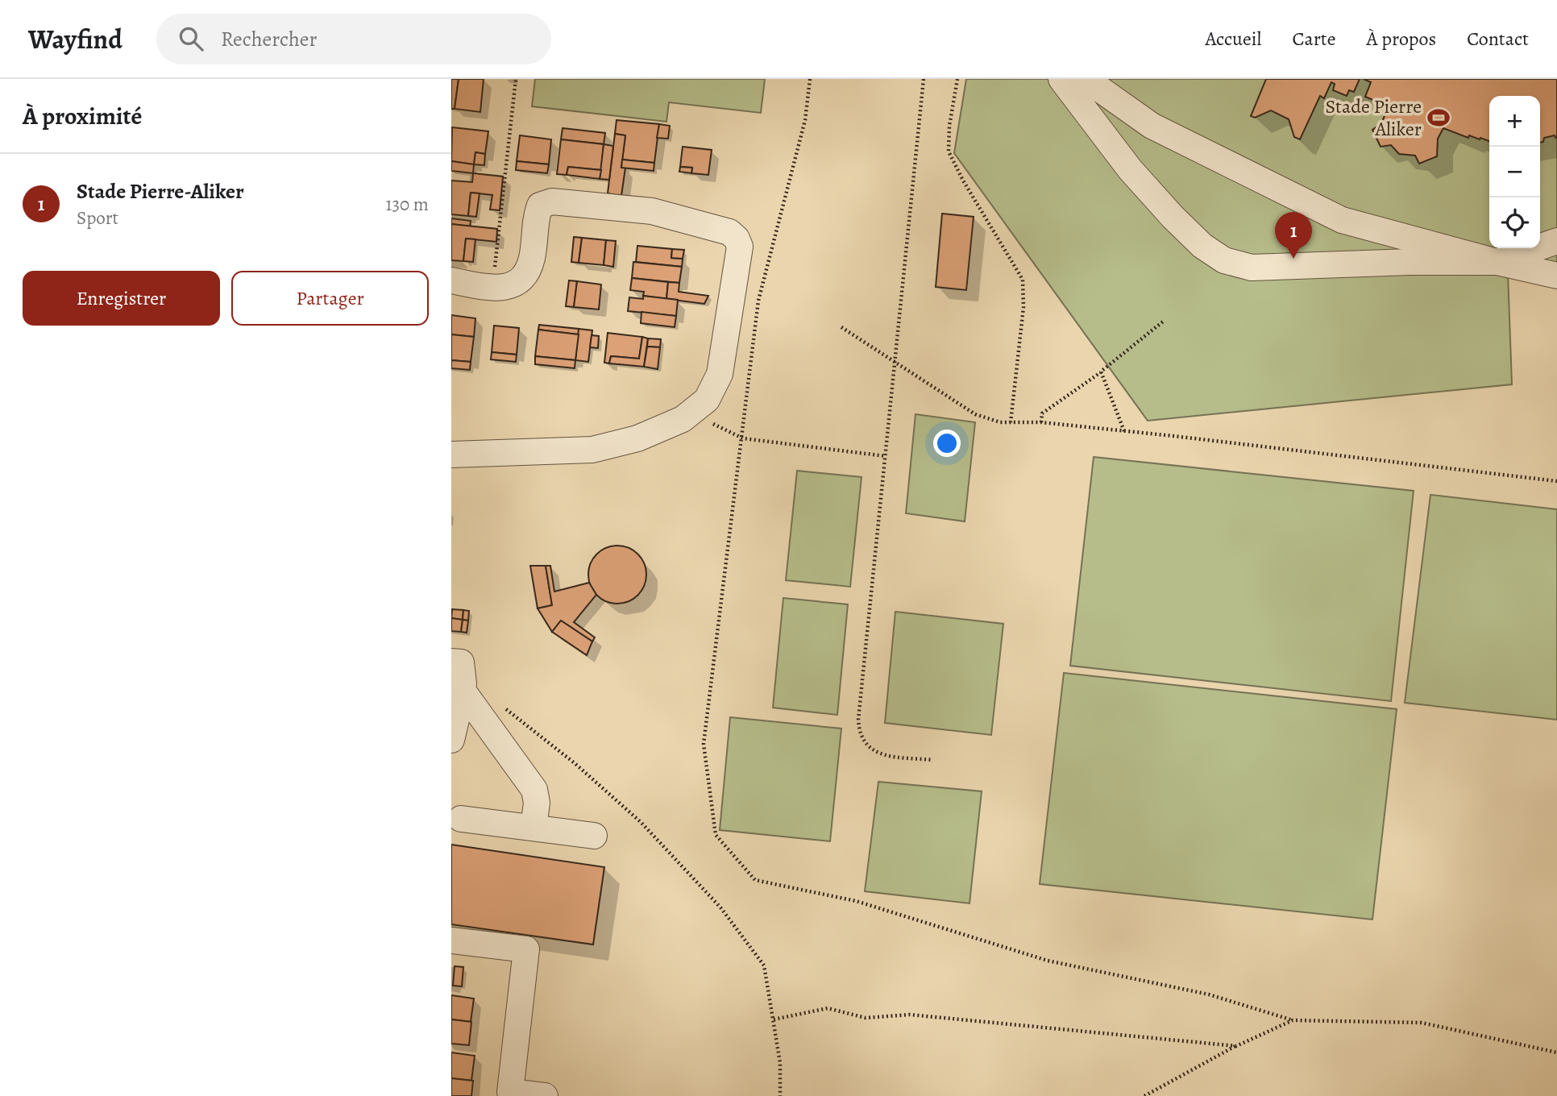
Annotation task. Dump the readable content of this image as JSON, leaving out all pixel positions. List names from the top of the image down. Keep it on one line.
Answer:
{"places":{"sports":["Stade Pierre Aliker"]},"page":{"header":"Wayfind","search":"Rechercher","nav":["Accueil","Carte","À propos","Contact"],"heading":"À proximité","map_buttons":["+","−"],"list":[{"mark":"1","name":"Stade Pierre-Aliker","note":"Sport","value":"130 m"}],"pins":"1","buttons":["Enregistrer","Partager"]}}
